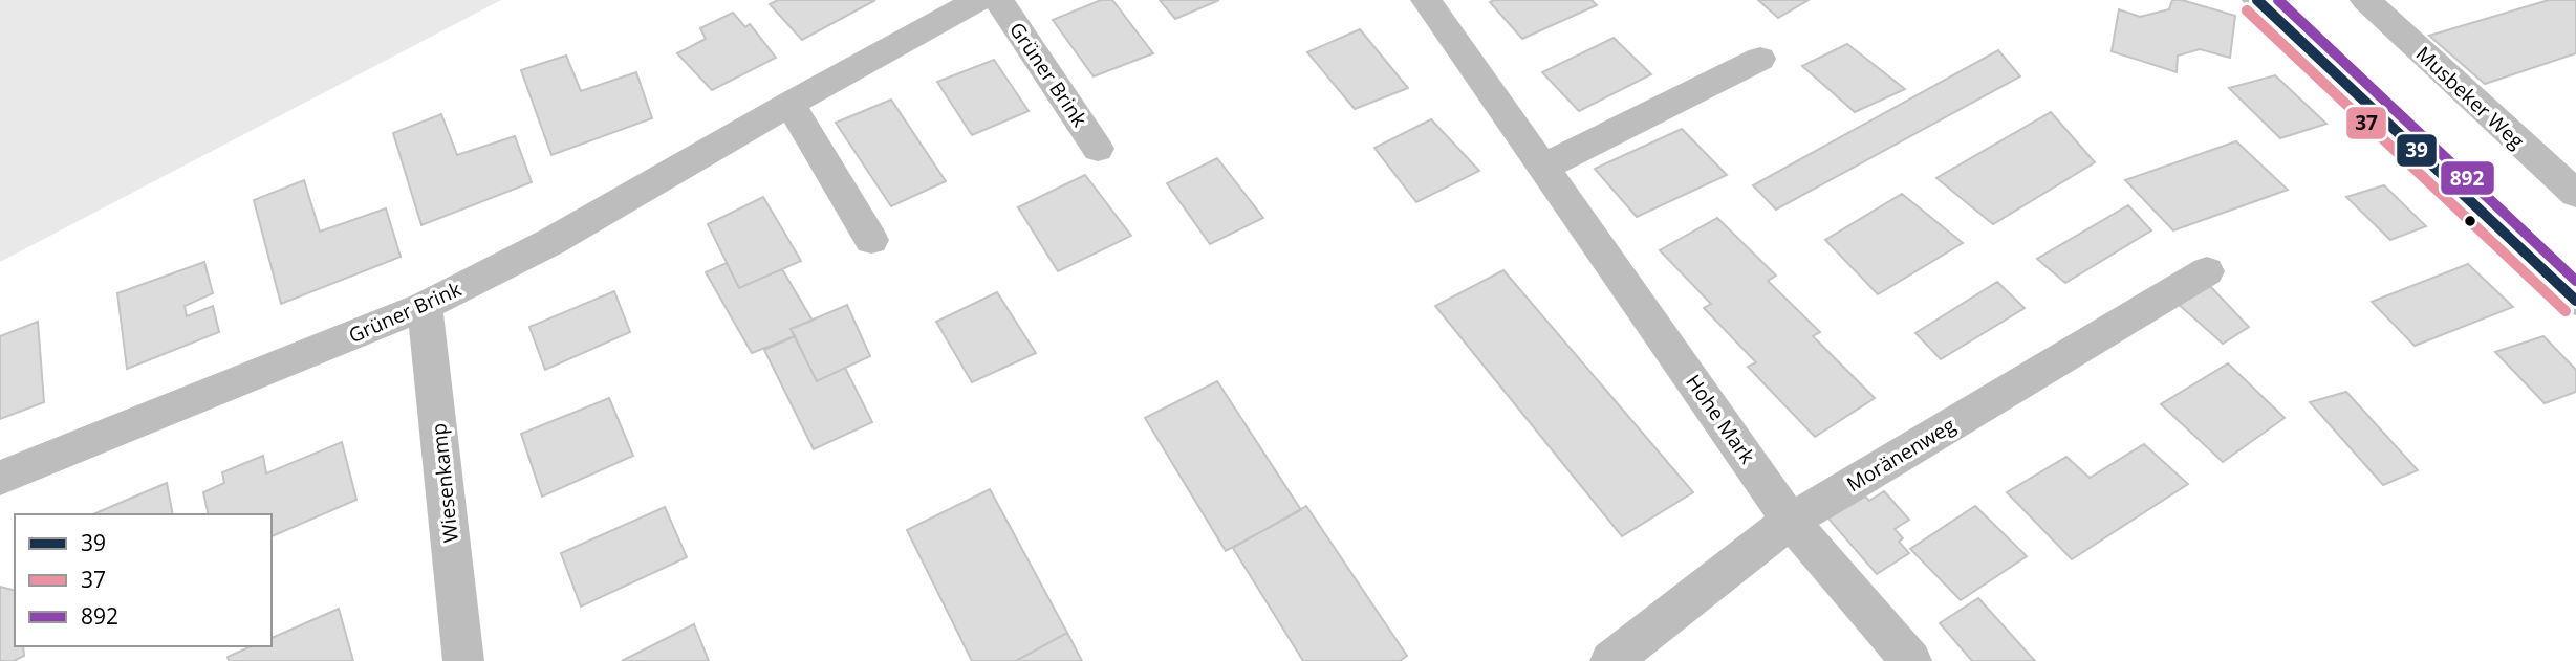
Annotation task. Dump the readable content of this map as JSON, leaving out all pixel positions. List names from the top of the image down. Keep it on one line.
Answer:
{"streets":{"street":["Grüner Brink","Musbeker Weg","Hohe Mark","Moränenweg","Wiesenkamp"]},"crossings":[["Grüner Brink","Wiesenkamp"],["Hohe Mark","Moränenweg"]],"lines":["transit line 39","transit line 892","transit line 37"],"legend":["39","37","892"]}
